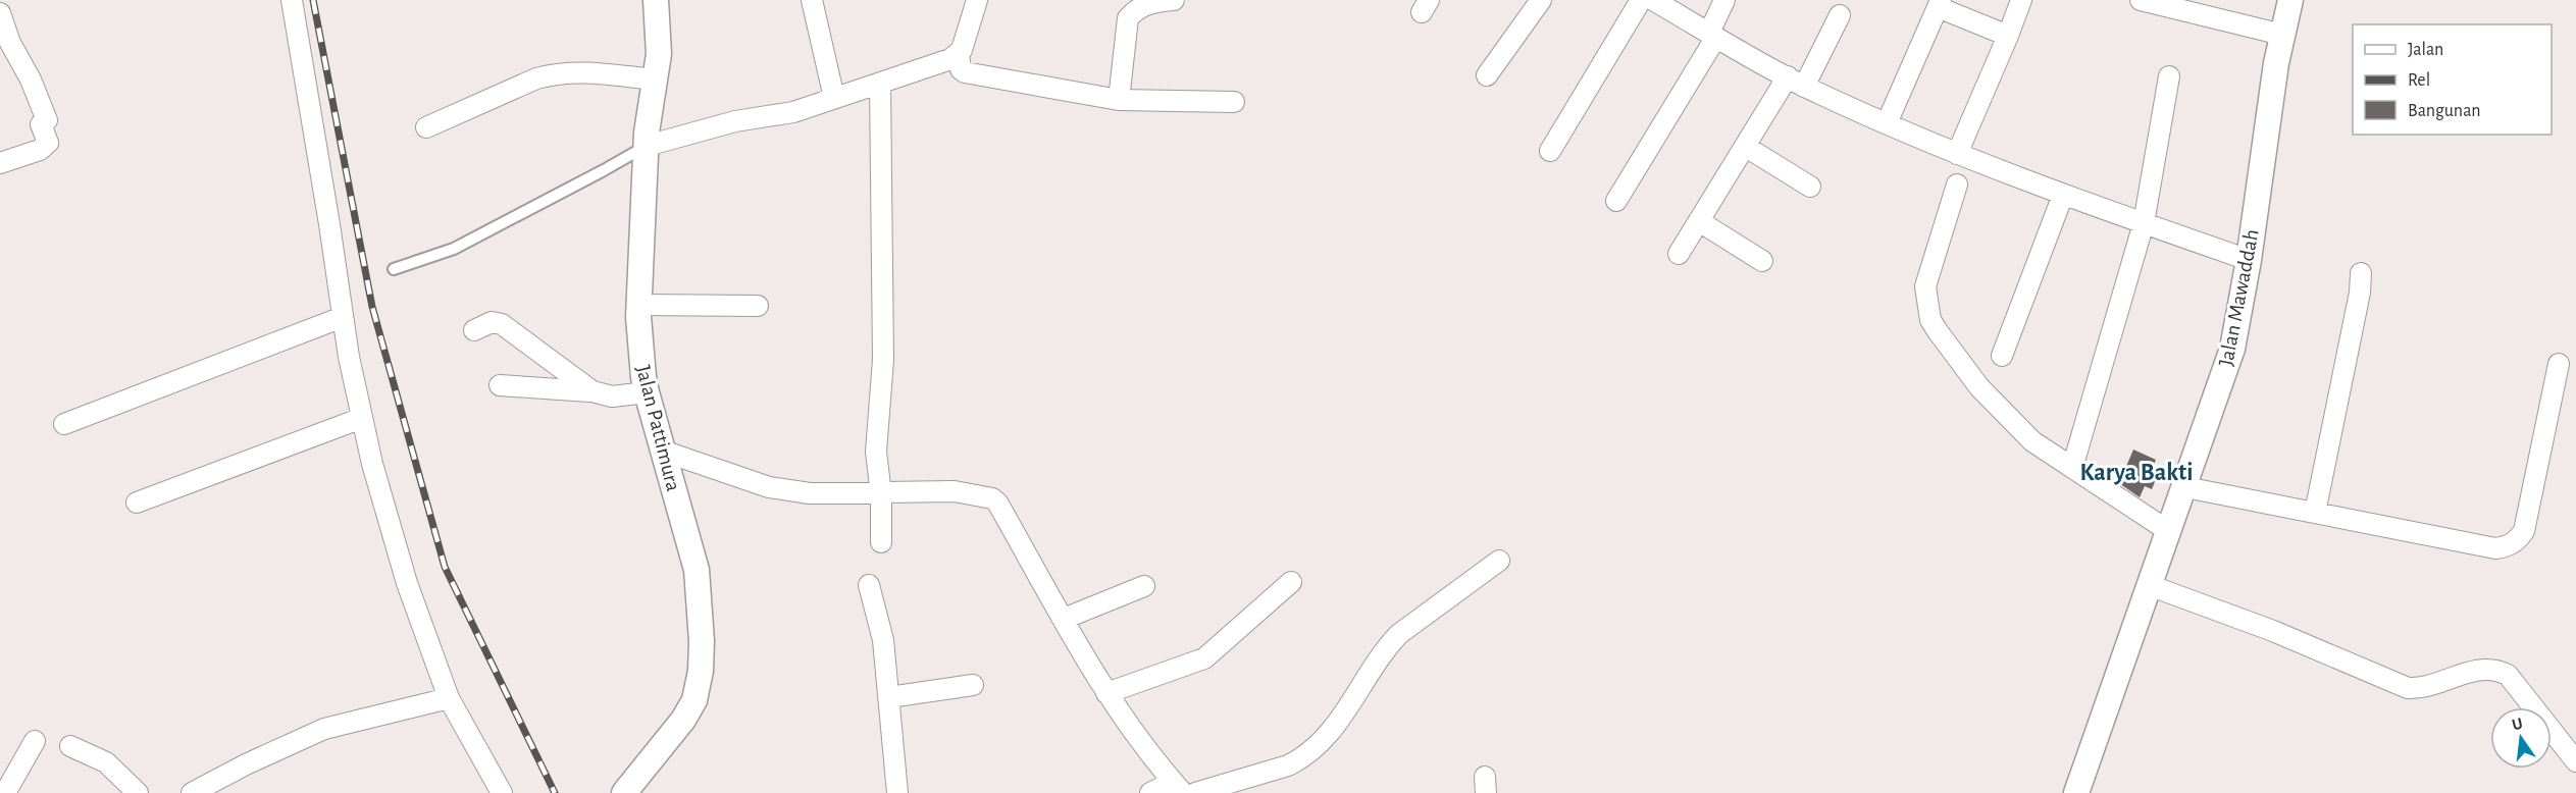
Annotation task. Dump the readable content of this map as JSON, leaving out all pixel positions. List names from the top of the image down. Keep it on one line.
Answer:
{"streets":{"street":["Jalan Mawaddah","Jalan Pattimura"]},"districts":["Karya Bakti"],"legend":["Jalan","Rel","Bangunan"],"north":"top"}
